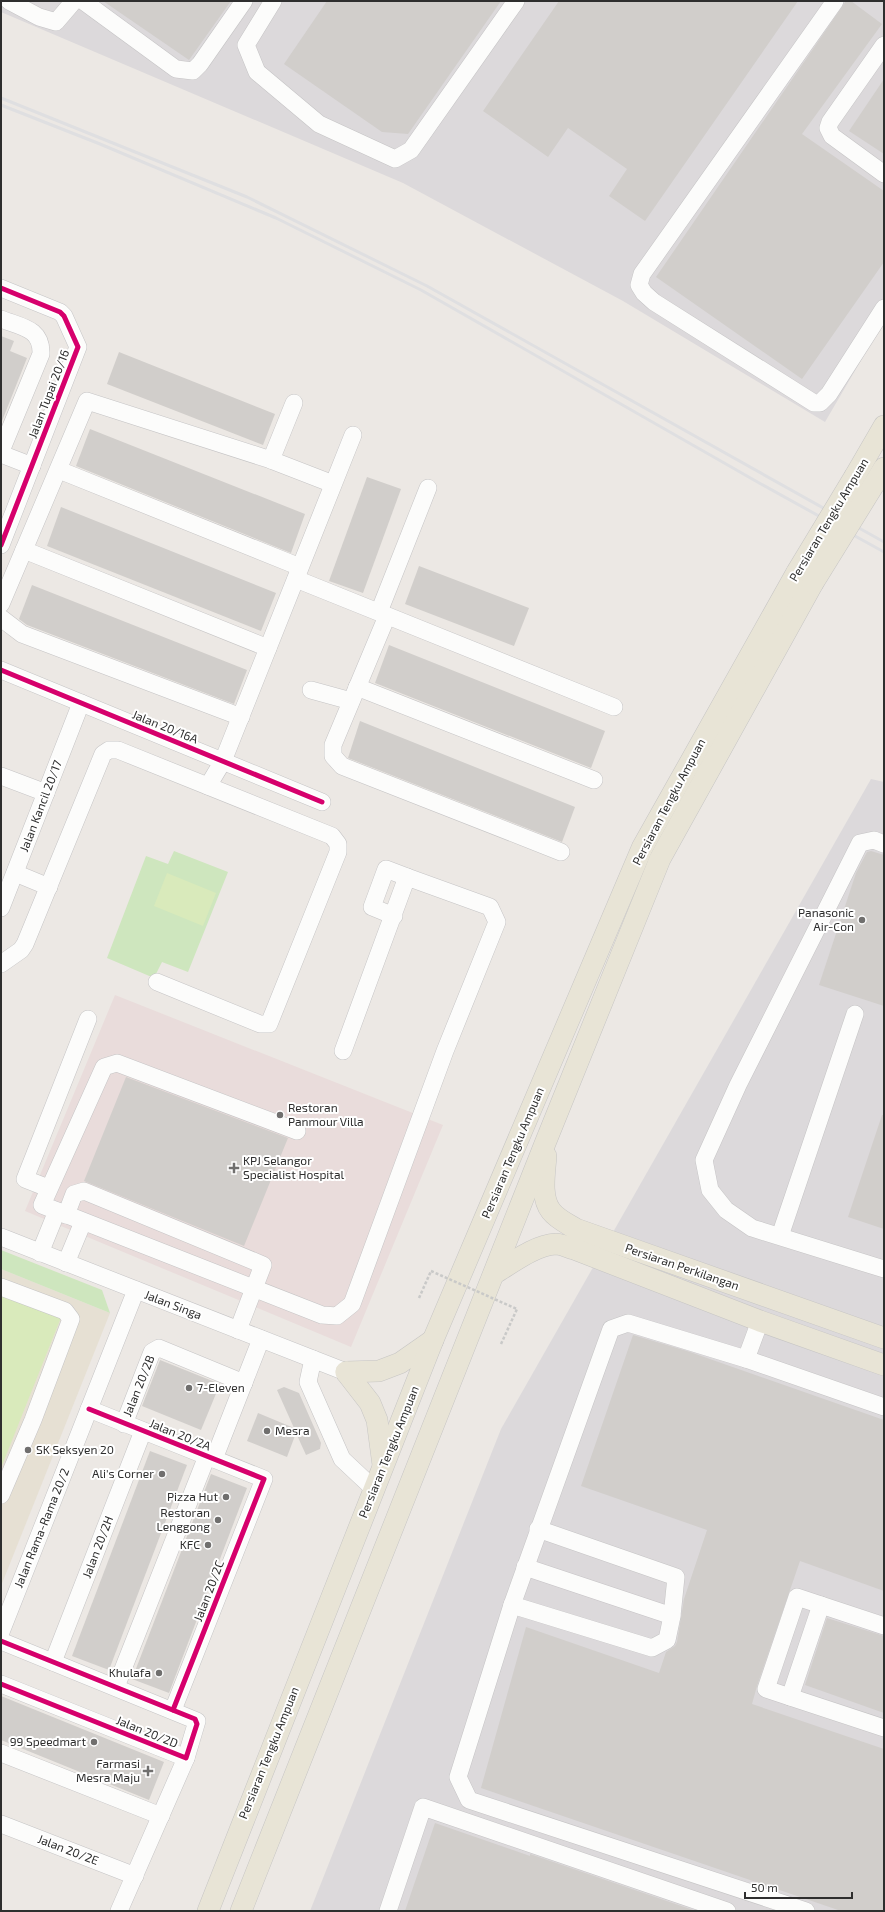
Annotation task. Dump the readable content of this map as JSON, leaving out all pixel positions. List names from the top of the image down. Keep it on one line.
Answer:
{"streets":{"main road":["Persiaran Tengku Ampuan","Persiaran Perkilangan"],"street":["Jalan Tupai 20/16","Jalan 20/16A","Jalan Kancil 20/17","Jalan Singa","Jalan 20/2B","Jalan 20/2A","Jalan Rama-Rama 20/2","Jalan 20/2H","Jalan 20/2C","Jalan 20/2D","Jalan 20/2E"]},"crossings":[["Persiaran Tengku Ampuan","Persiaran Perkilangan"],["Jalan 20/16A","Jalan Kancil 20/17"],["Jalan Singa","Jalan Rama-Rama 20/2"],["Jalan 20/2B","Jalan 20/2A"],["Jalan 20/2A","Jalan Rama-Rama 20/2"],["Jalan 20/2A","Jalan 20/2H"],["Jalan 20/2A","Jalan 20/2C"],["Jalan 20/2H","Jalan 20/2D"],["Jalan 20/2C","Jalan 20/2D"]],"places":{"other":["Panasonic Air-Con","Restoran Panmour Villa","7-Eleven","Mesra","SK Seksyen 20","Ali's Corner","Pizza Hut","Restoran Lenggong","KFC","Khulafa","99 Speedmart"],"health":["KPJ Selangor Specialist Hospital","Farmasi Mesra Maju"]},"scale_bar":"50 m"}
